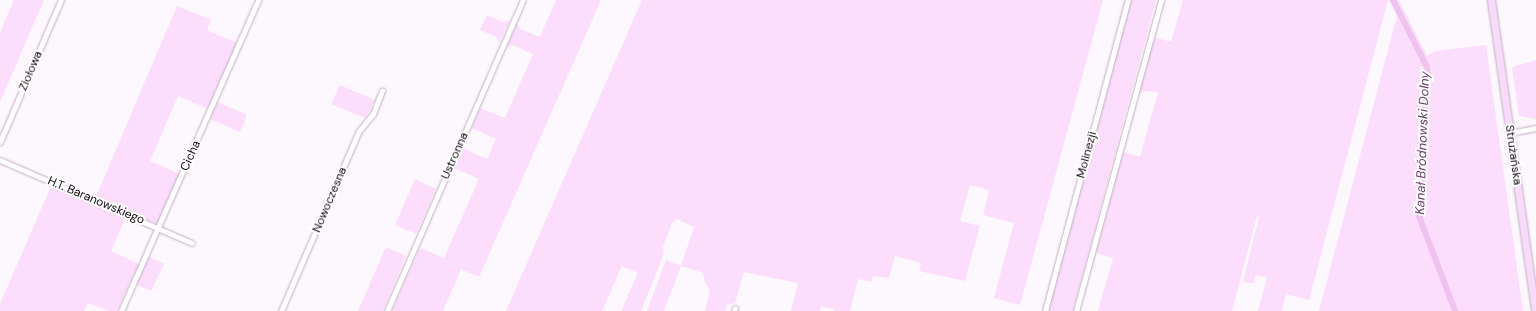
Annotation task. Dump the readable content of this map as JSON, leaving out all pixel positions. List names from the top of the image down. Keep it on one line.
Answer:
{"streets":{"main road":["Strużańska"],"street":["Ziołowa","Molinezji","Cicha","Ustronna","Nowoczesna","H.T. Baranowskiego"]},"crossings":[["Cicha","H.T. Baranowskiego"]],"water":["Kanał Bródnowski Dolny"]}
